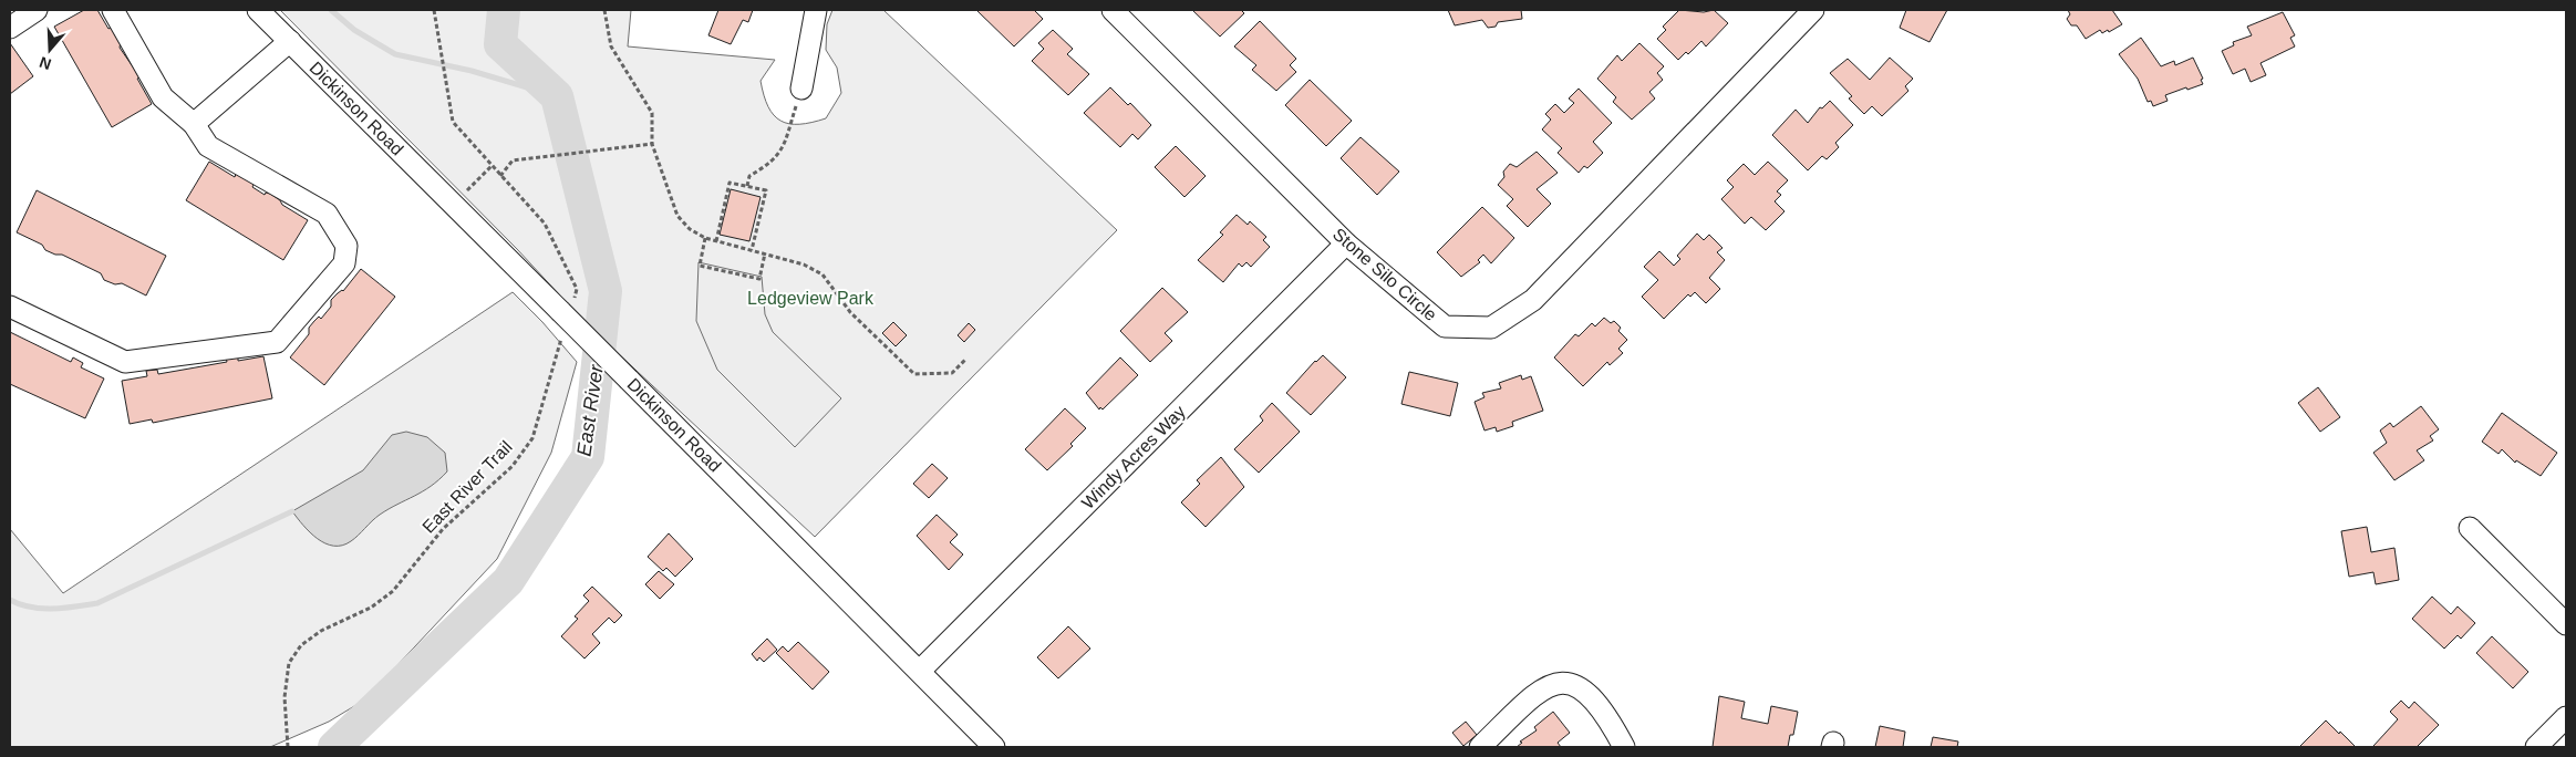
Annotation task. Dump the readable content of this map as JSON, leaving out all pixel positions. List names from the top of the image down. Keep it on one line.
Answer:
{"streets":{"street":["Dickinson Road","Stone Silo Circle","Windy Acres Way"],"path":["East River Trail"]},"crossings":[["Dickinson Road","Windy Acres Way"],["Dickinson Road","East River Trail"],["Stone Silo Circle","Windy Acres Way"]],"water":["East River"],"parks":["Ledgeview Park"],"north":"bottom"}
